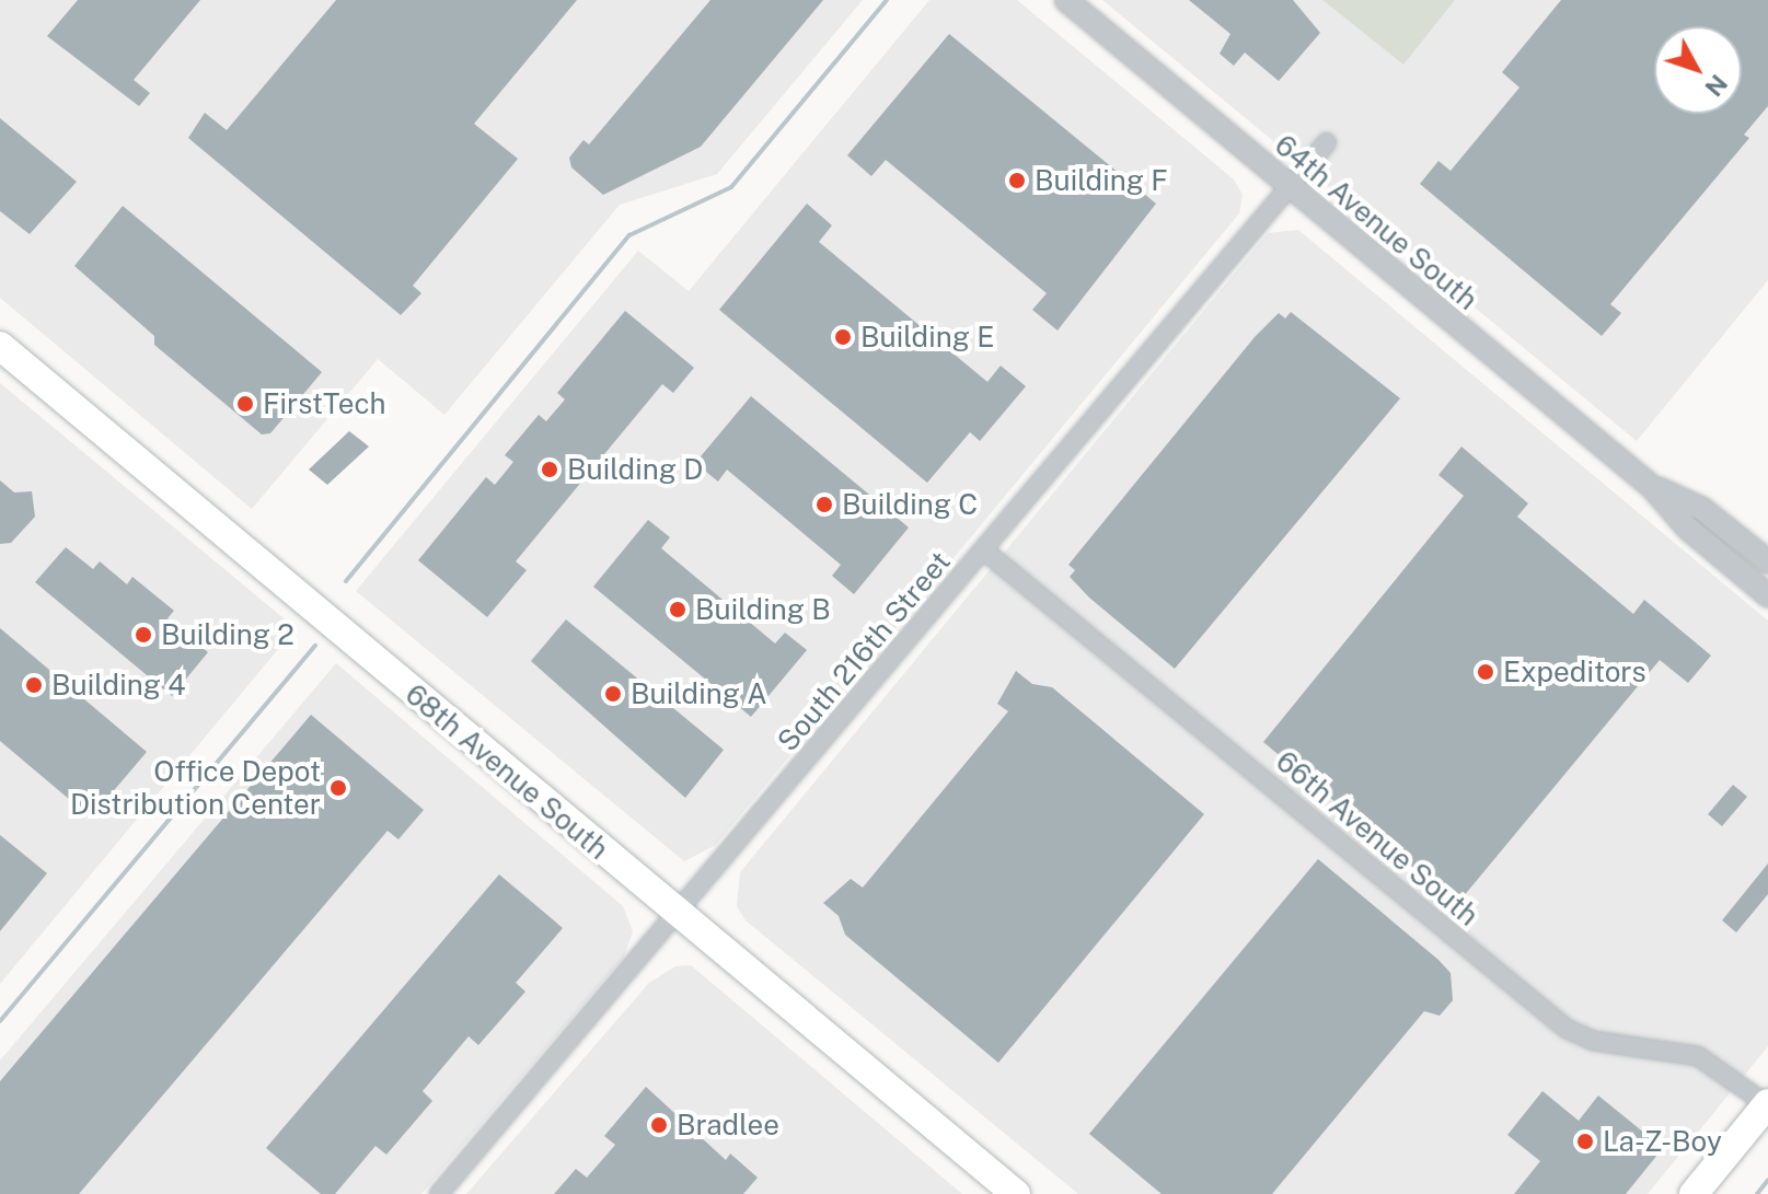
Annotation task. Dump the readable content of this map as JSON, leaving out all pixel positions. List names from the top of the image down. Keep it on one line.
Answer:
{"streets":{"main road":["68th Avenue South"],"street":["64th Avenue South","South 216th Street","66th Avenue South"]},"crossings":[["64th Avenue South","South 216th Street"],["South 216th Street","68th Avenue South"],["South 216th Street","66th Avenue South"]],"places":["Building F","Building E","FirstTech","Building D","Building C","Building B","Building 2","Expeditors","Building 4","Building A","Office Depot Distribution Center","Bradlee","La-Z-Boy"],"north":"bottom right"}
